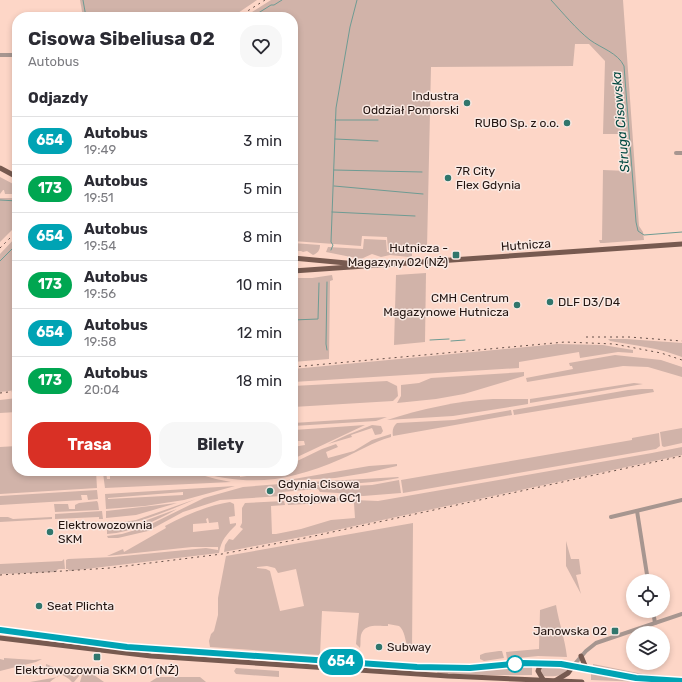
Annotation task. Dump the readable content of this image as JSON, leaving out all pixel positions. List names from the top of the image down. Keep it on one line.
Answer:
{"streets":{"main road":["Hutnicza"]},"water":["Struga Cisowska"],"places":{"other":["Industra Oddział Pomorski","RUBO Sp. z o.o.","7R City Flex Gdynia","DLF D3/D4","CMH Centrum Magazynowe Hutnicza","Gdynia Cisowa Postojowa GC1","Elektrowozownia SKM","Seat Plichta","Subway"],"transit":["Hutnicza - Magazyny 02 (NŻ)","Janowska 02","Elektrowozownia SKM 01 (NŻ)"]},"lines":["bus line 654"],"page":{"on_map":"654","heading":[["Cisowa Sibeliusa 02","Autobus"],"Odjazdy"],"list":[{"mark":"654","name":"Autobus","note":"19:49","value":"3 min"},{"mark":"173","name":"Autobus","note":"19:51","value":"5 min"},{"mark":"654","name":"Autobus","note":"19:54","value":"8 min"},{"mark":"173","name":"Autobus","note":"19:56","value":"10 min"},{"mark":"654","name":"Autobus","note":"19:58","value":"12 min"},{"mark":"173","name":"Autobus","note":"20:04","value":"18 min"}],"buttons":["Trasa","Bilety"]}}
